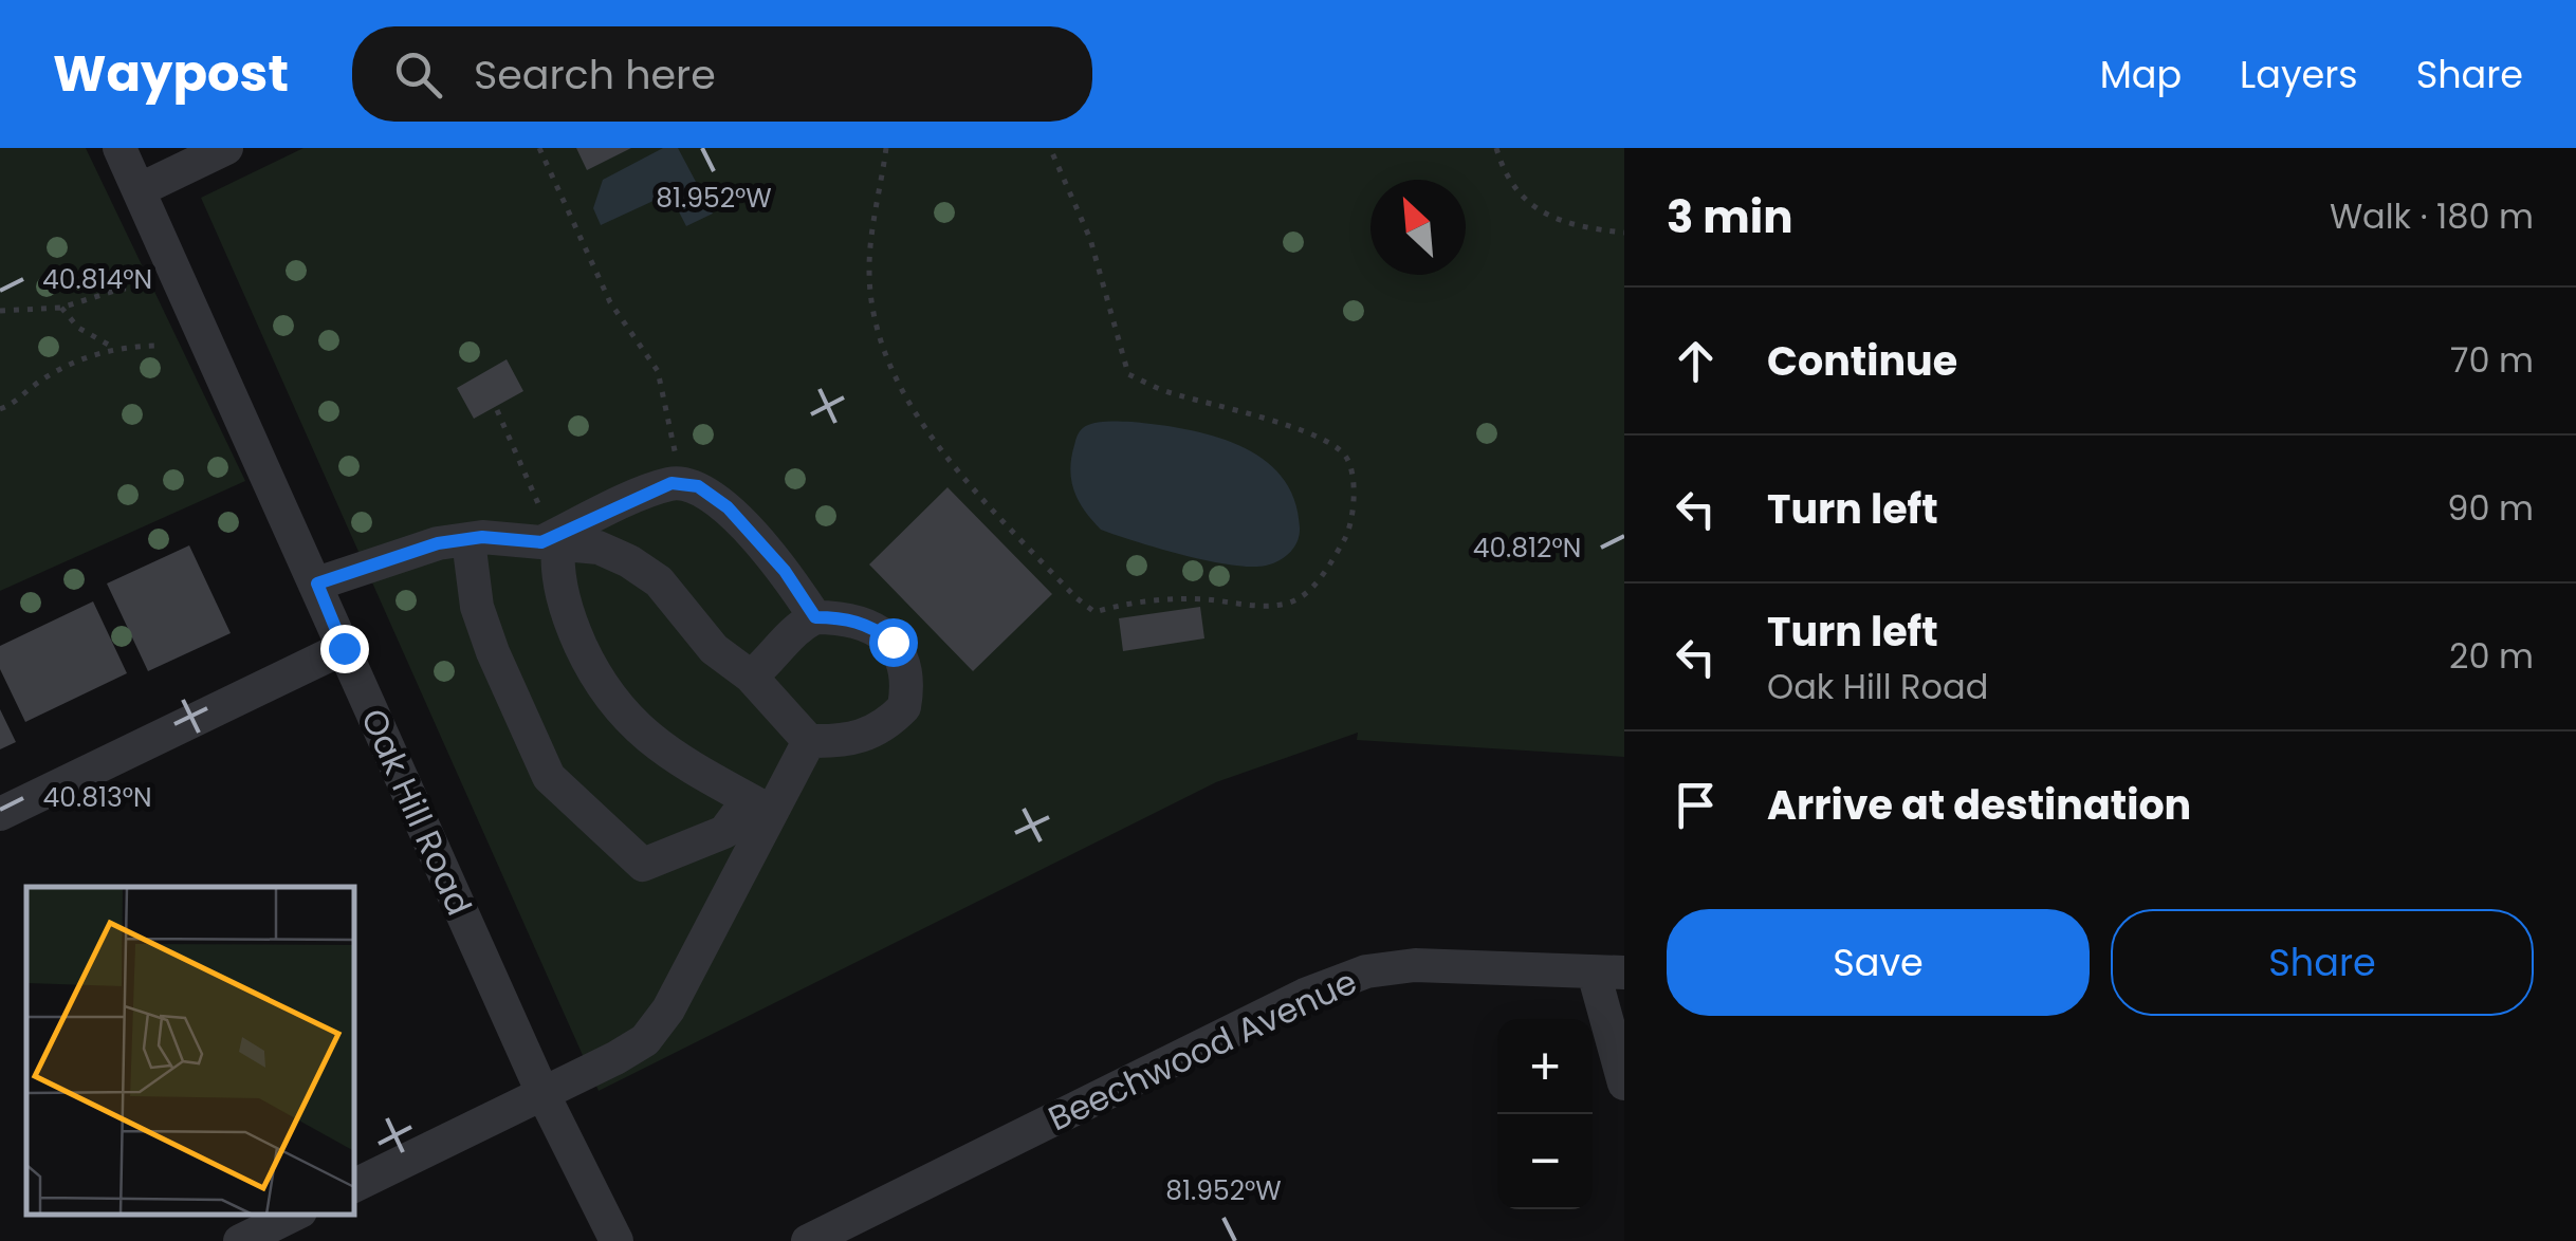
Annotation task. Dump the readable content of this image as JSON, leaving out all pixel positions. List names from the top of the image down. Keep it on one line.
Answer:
{"streets":{"street":["Oak Hill Road","Beechwood Avenue"]},"north":"top left","page":{"header":"Waypost","search":"Search here","nav":["Map","Layers","Share"],"heading":["3 min","Walk · 180 m"],"list":[["Continue","70 m"],["Turn left","90 m"],["Turn left","Oak Hill Road","20 m"],"Arrive at destination"],"buttons":["Save","Share"],"map_buttons":["+","−"]},"coordinates":["81.952°W","40.814°N","40.812°N","40.813°N"]}
